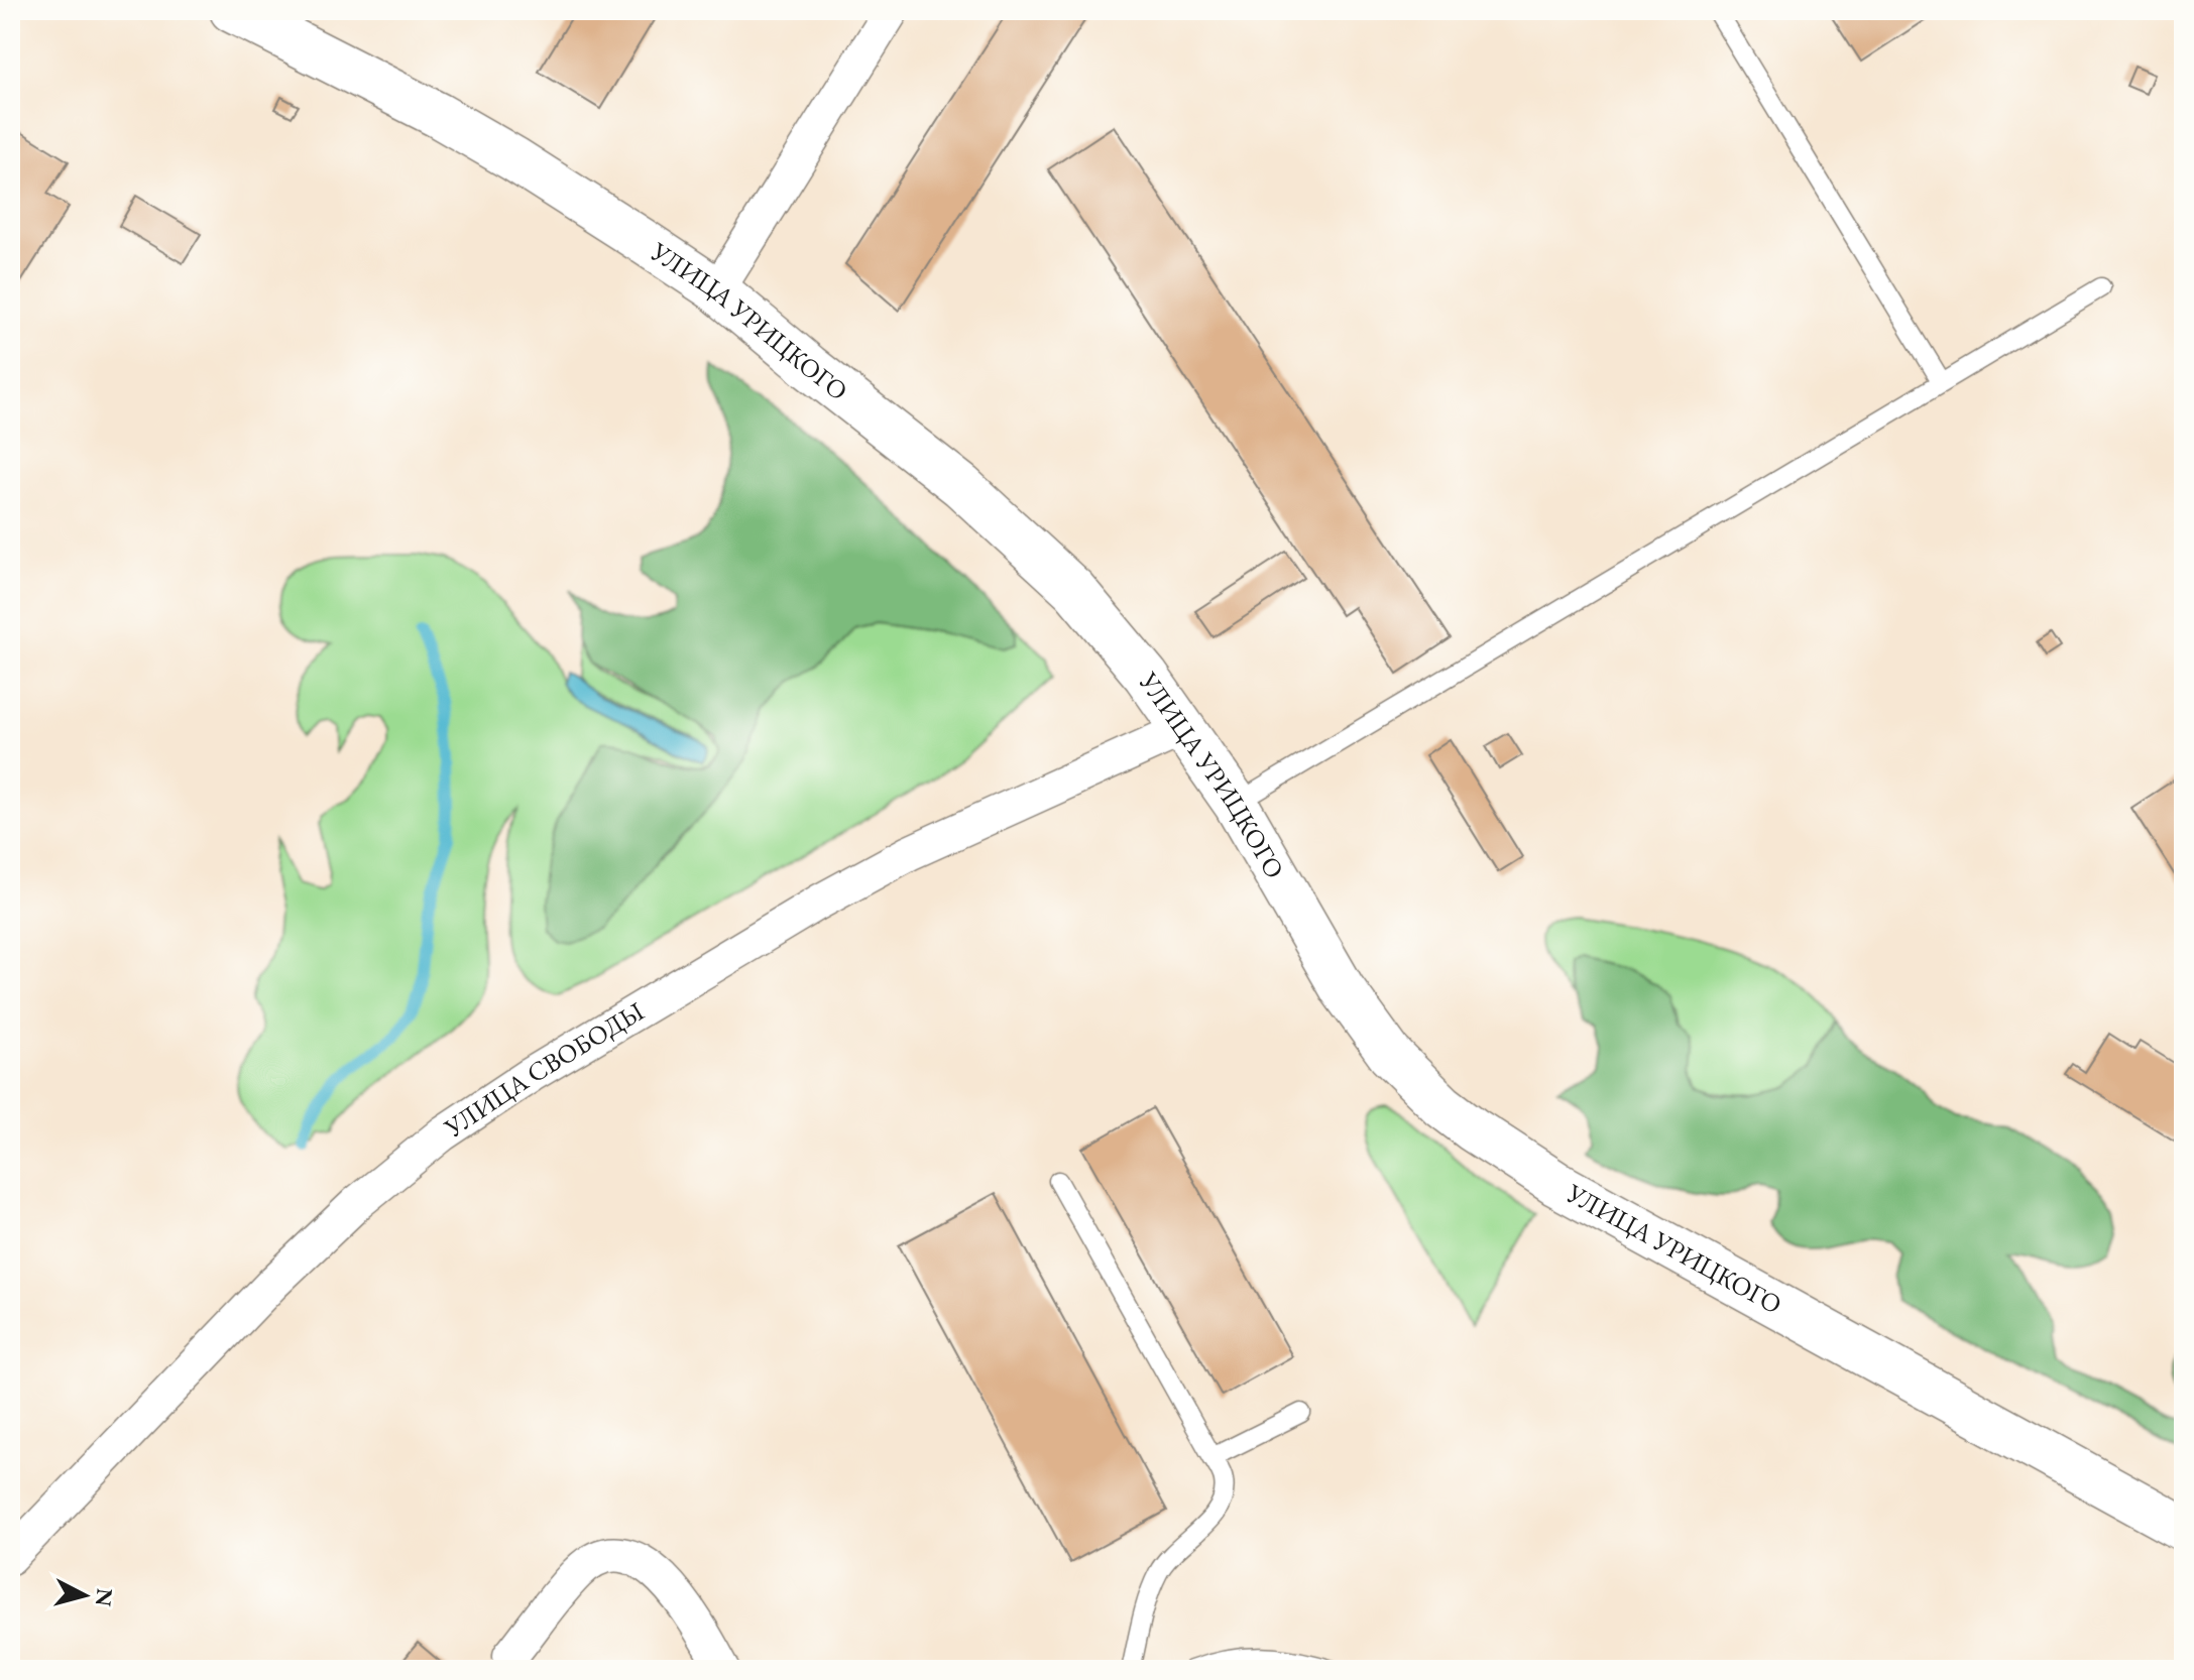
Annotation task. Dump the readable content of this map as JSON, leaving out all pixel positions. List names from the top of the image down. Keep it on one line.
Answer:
{"streets":{"main road":["УЛИЦА УРИЦКОГО"],"street":["УЛИЦА СВОБОДЫ"]},"crossings":[["УЛИЦА УРИЦКОГО","УЛИЦА СВОБОДЫ"]],"north":"right"}
